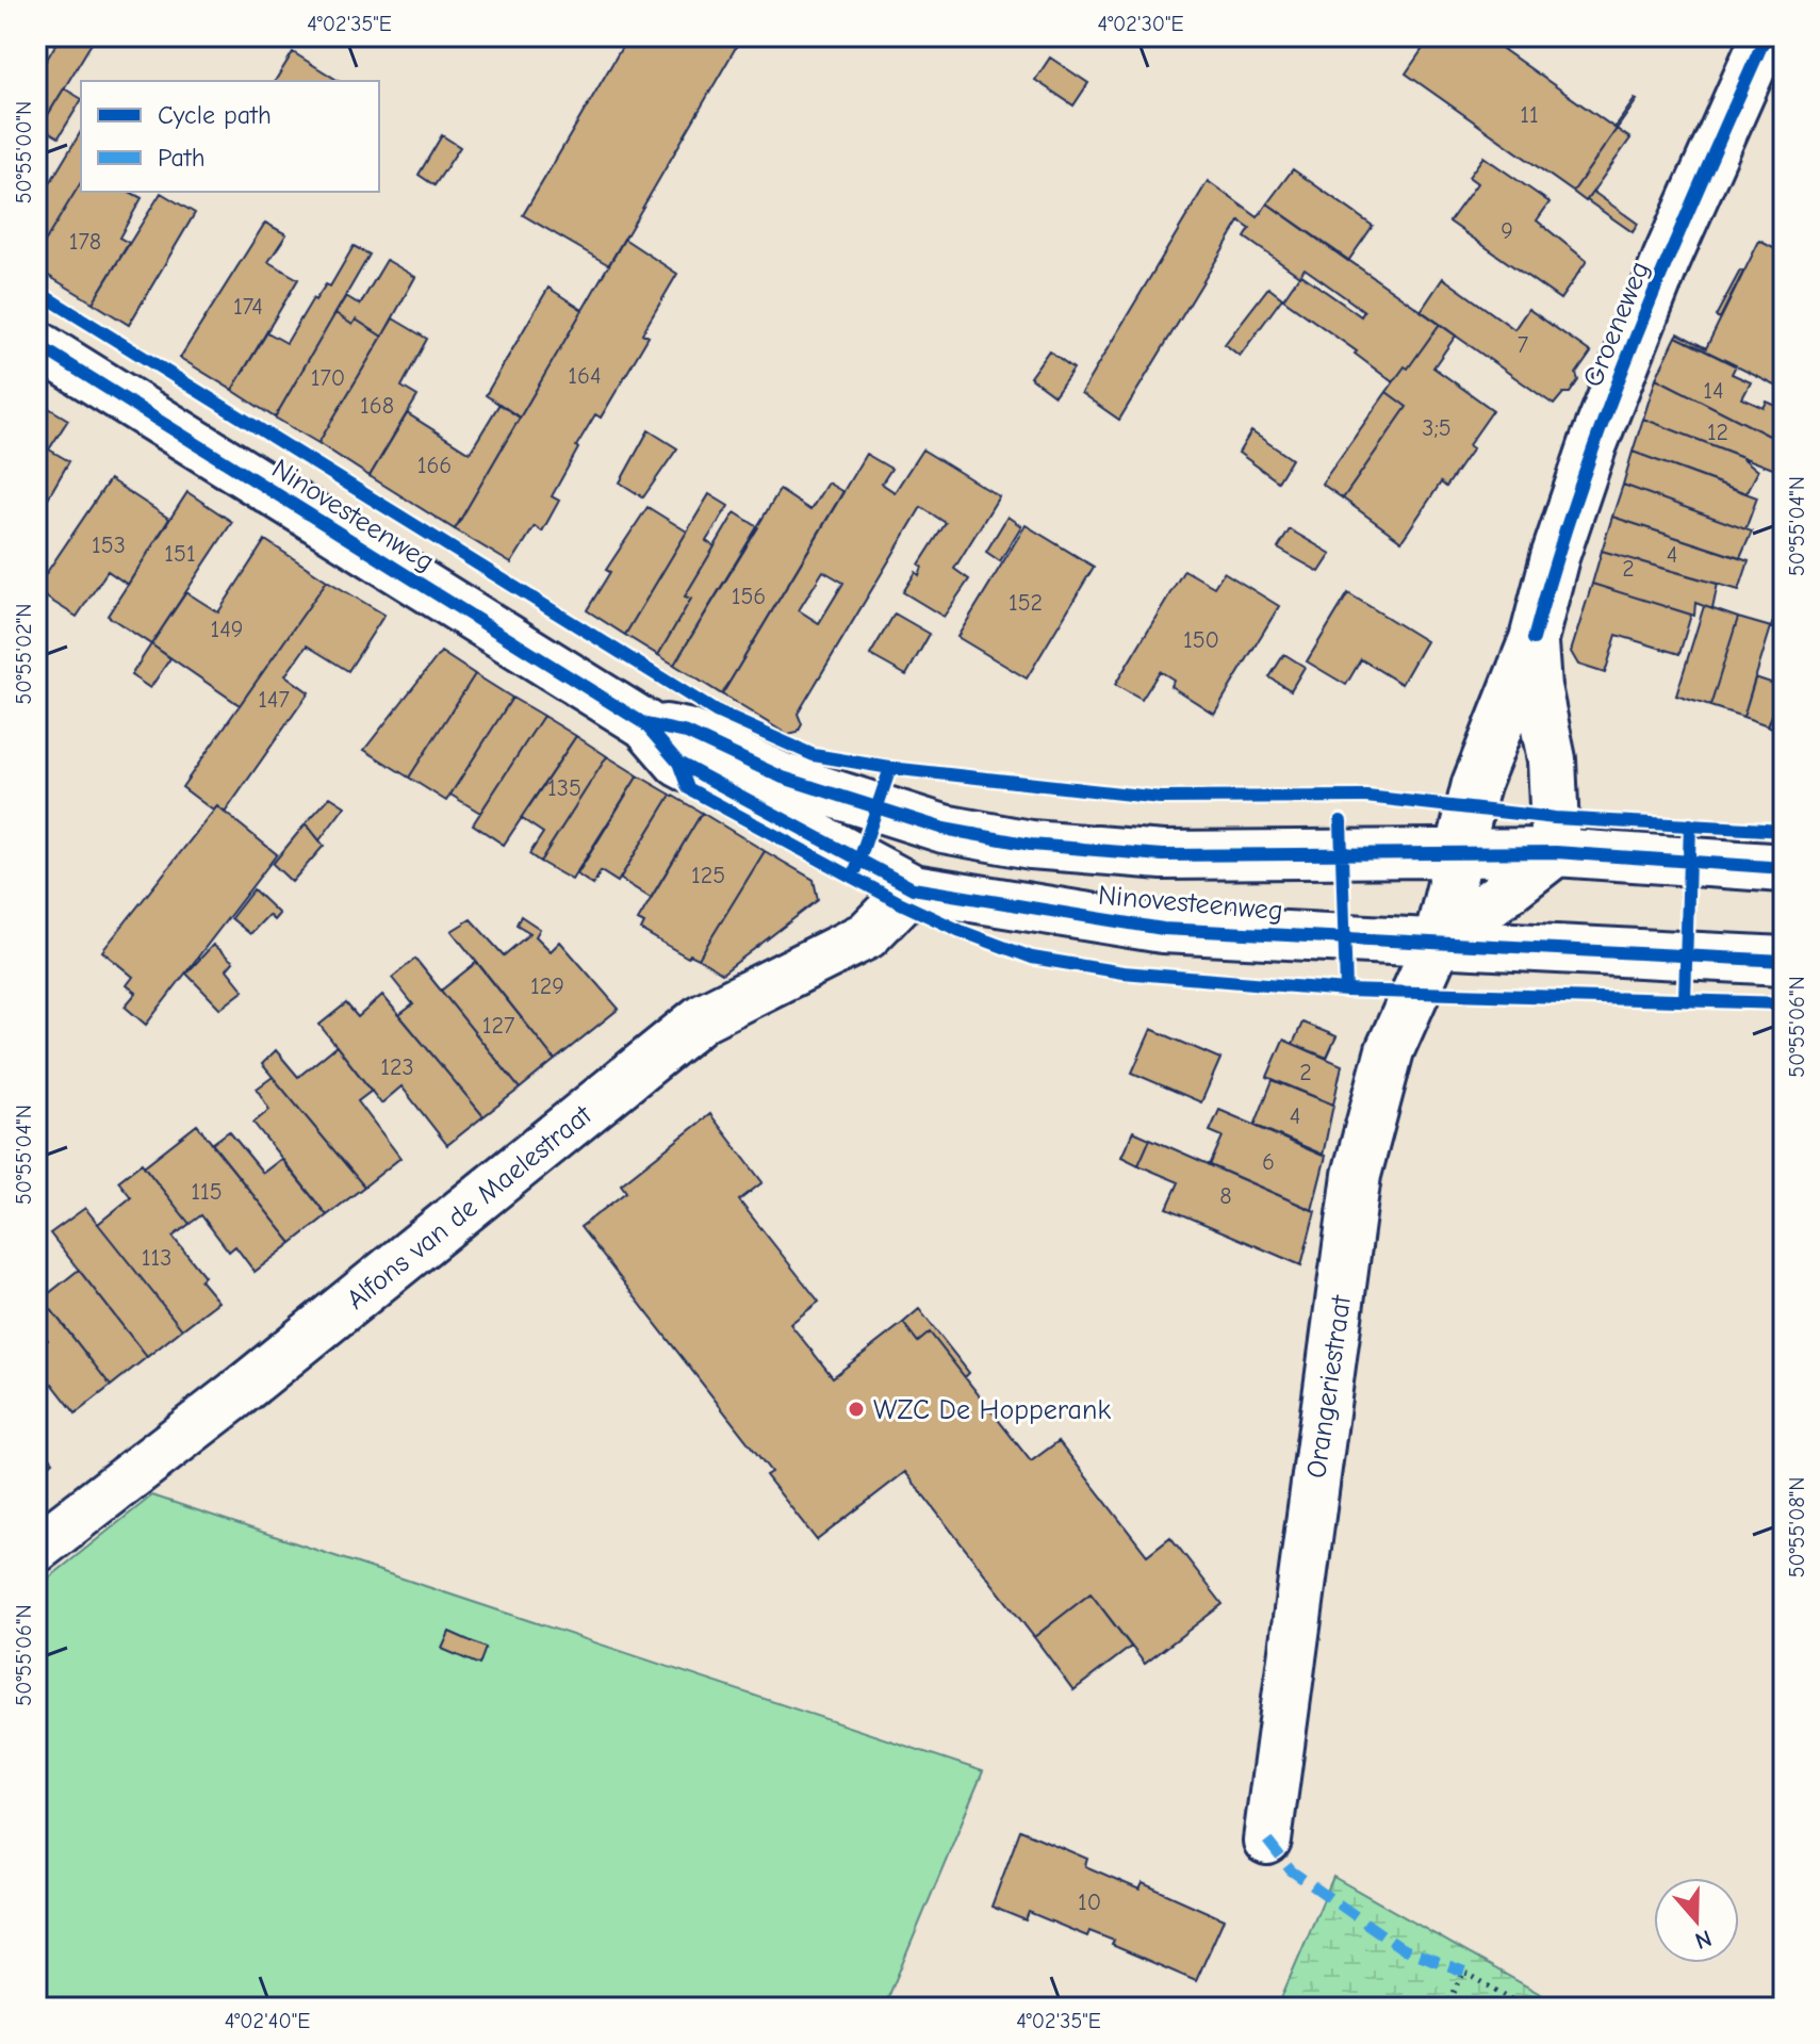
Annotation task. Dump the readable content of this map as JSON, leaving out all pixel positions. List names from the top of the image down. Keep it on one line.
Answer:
{"streets":{"street":["Groeneweg","Ninovesteenweg","Alfons van de Maelestraat","Orangeriestraat"]},"crossings":[["Groeneweg","Ninovesteenweg"],["Groeneweg","Orangeriestraat"],["Ninovesteenweg","Alfons van de Maelestraat"],["Ninovesteenweg","Orangeriestraat"]],"places":["WZC De Hopperank"],"house_numbers":["11","9","178","174","7","164","170","14","168","3;5","12","166","153","151","4","2","156","152","149","150","147","135","125","129","127","123","2","4","6","115","8","113","10"],"legend":["Cycle path","Path"],"north":"bottom","coordinates":["4°02'35\"E","4°02'30\"E","50°55'00\"N","50°55'04\"N","50°55'02\"N","50°55'06\"N","50°55'08\"N","4°02'40\"E"]}
